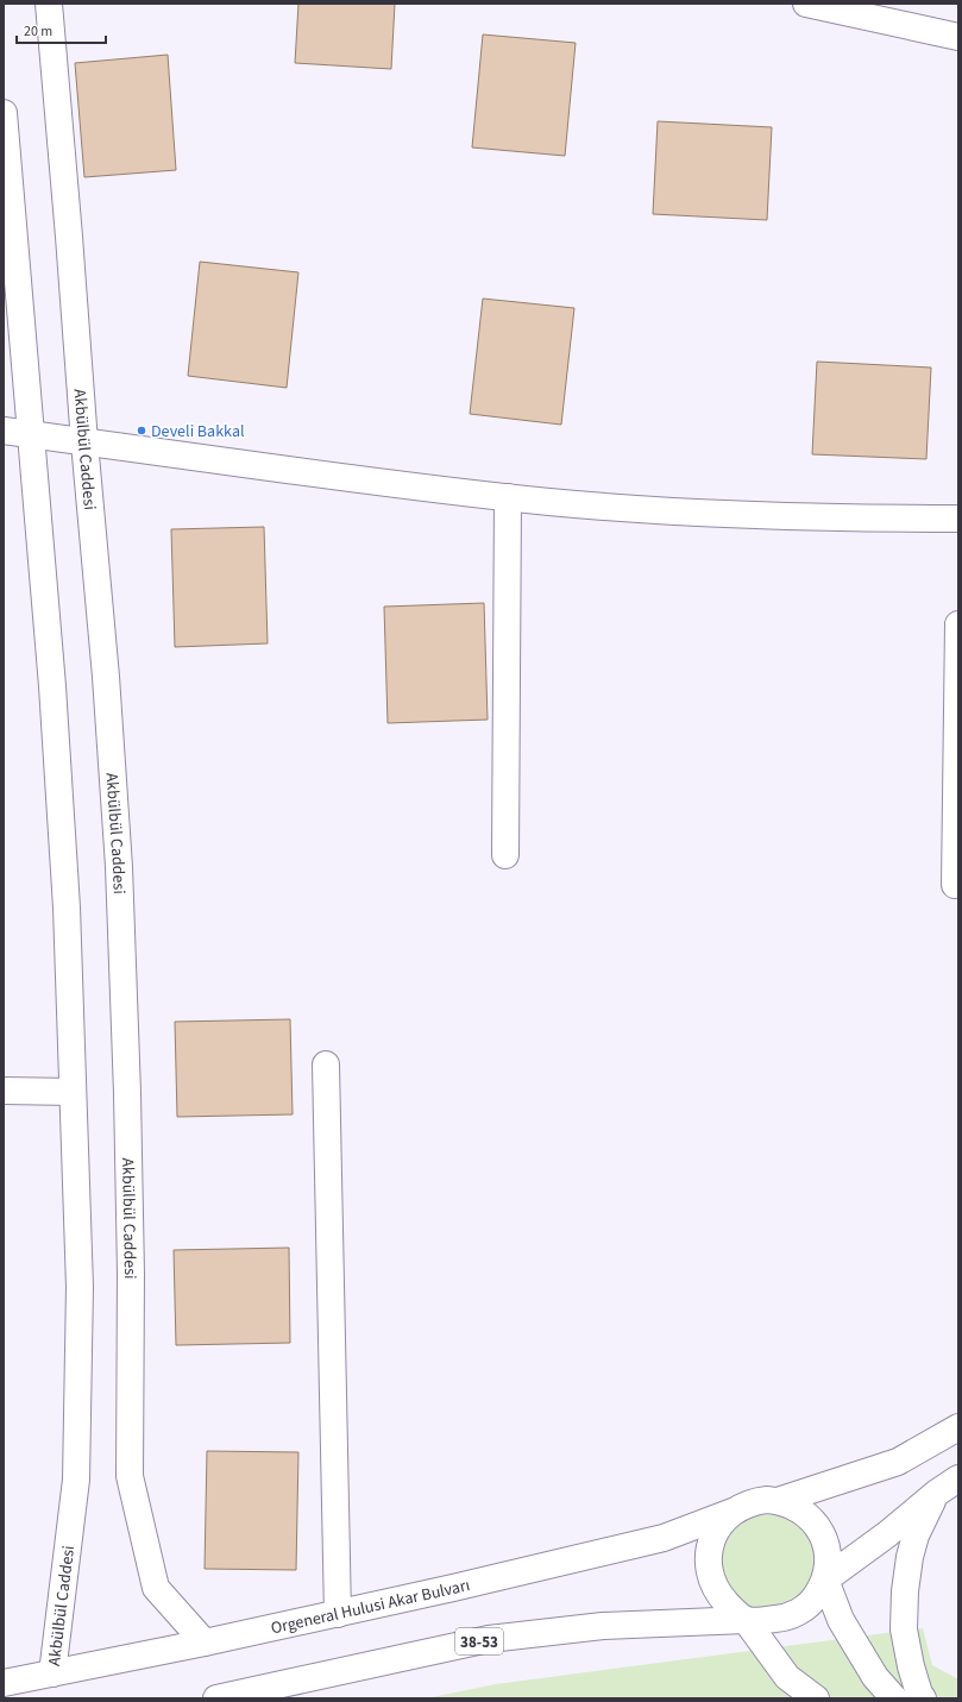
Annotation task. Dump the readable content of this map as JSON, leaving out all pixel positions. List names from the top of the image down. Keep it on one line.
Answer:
{"streets":{"street":["Akbülbül Caddesi","Orgeneral Hulusi Akar Bulvarı","38-53"]},"crossings":[["Akbülbül Caddesi","Orgeneral Hulusi Akar Bulvarı"],["Orgeneral Hulusi Akar Bulvarı","38-53"]],"places":["Develi Bakkal"],"scale_bar":"20 m"}
